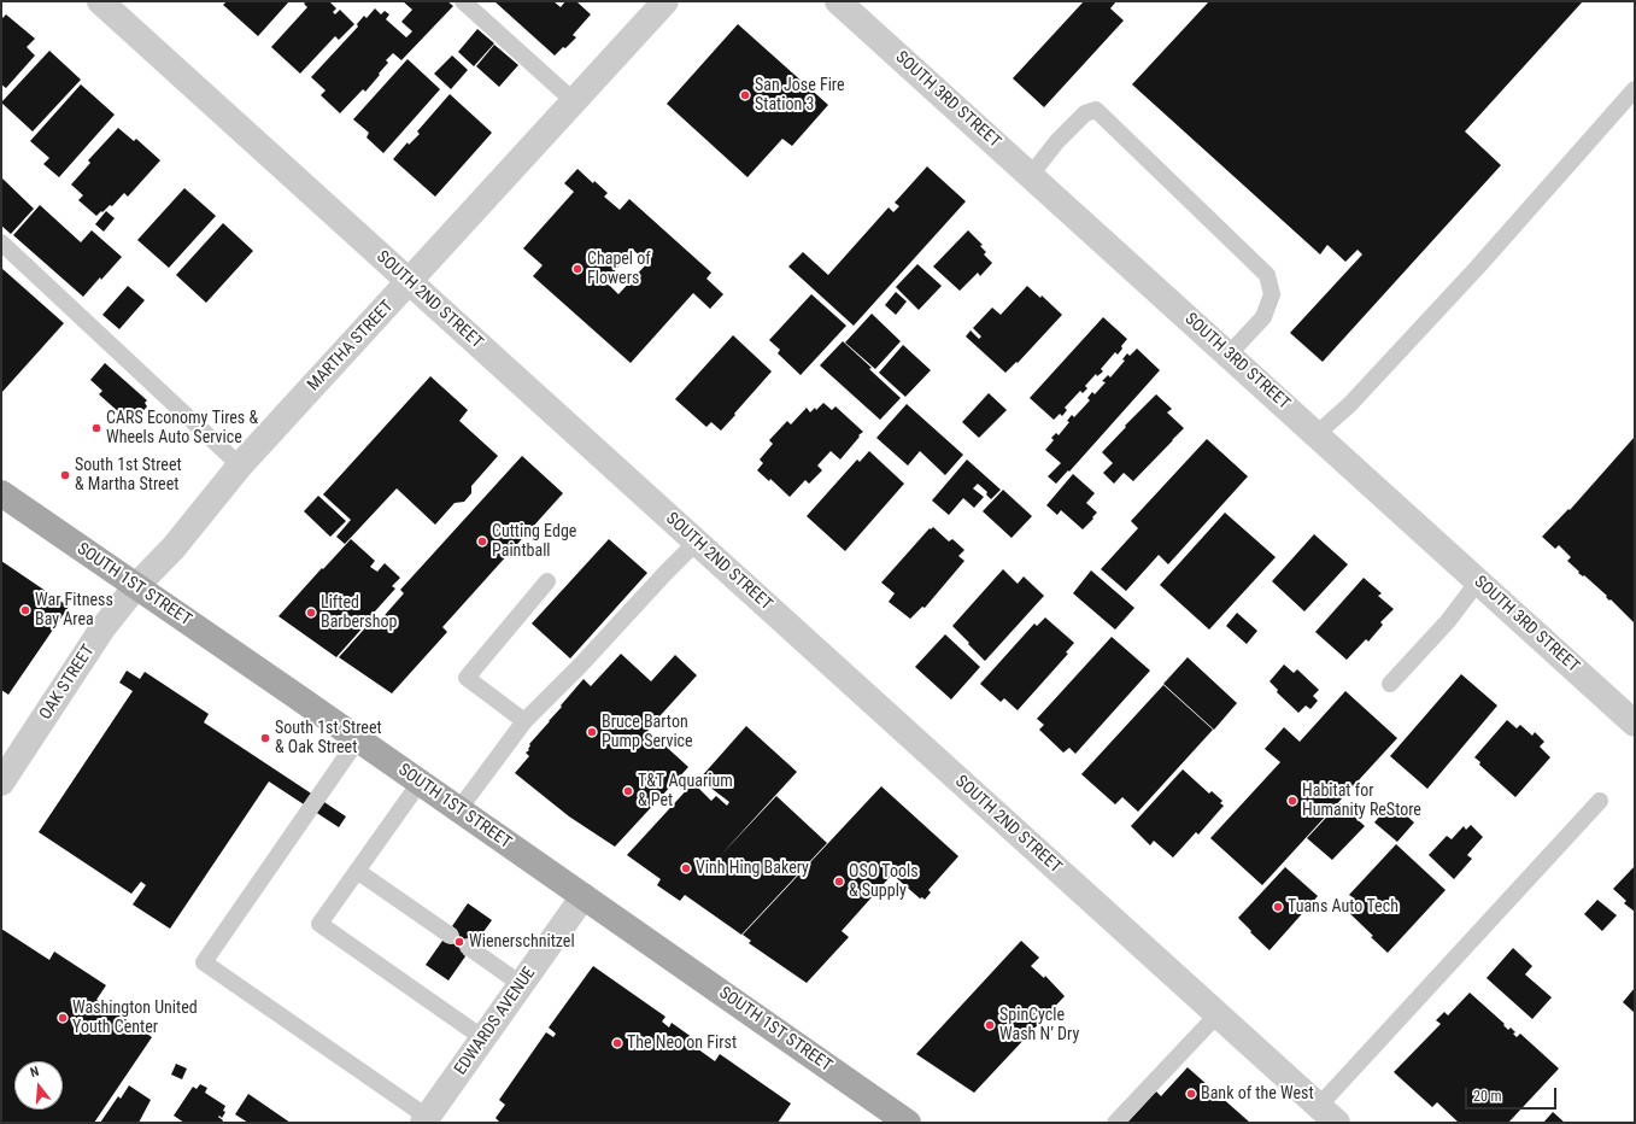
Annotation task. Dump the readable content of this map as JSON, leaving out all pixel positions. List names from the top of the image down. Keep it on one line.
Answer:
{"streets":{"main road":["SOUTH 1ST STREET"],"street":["SOUTH 3RD STREET","SOUTH 2ND STREET","MARTHA STREET","OAK STREET","EDWARDS AVENUE"]},"crossings":[["SOUTH 2ND STREET","MARTHA STREET"],["MARTHA STREET","SOUTH 1ST STREET"],["MARTHA STREET","OAK STREET"],["SOUTH 1ST STREET","OAK STREET"],["SOUTH 1ST STREET","EDWARDS AVENUE"]],"places":["San Jose Fire Station 3","Chapel of Flowers","CARS Economy Tires & Wheels Auto Service","South 1st Street & Martha Street","Cutting Edge Paintball","War Fitness Bay Area","Lifted Barbershop","Bruce Barton Pump Service","South 1st Street & Oak Street","T&T Aquarium & Pet","Habitat for Humanity ReStore","Vinh Hing Bakery","OSO Tools & Supply","Tuans Auto Tech","Wienerschnitzel","Washington United Youth Center","SpinCycle Wash N’ Dry","The Neo on First","Bank of the West"],"scale_bar":"20 m","north":"top"}
